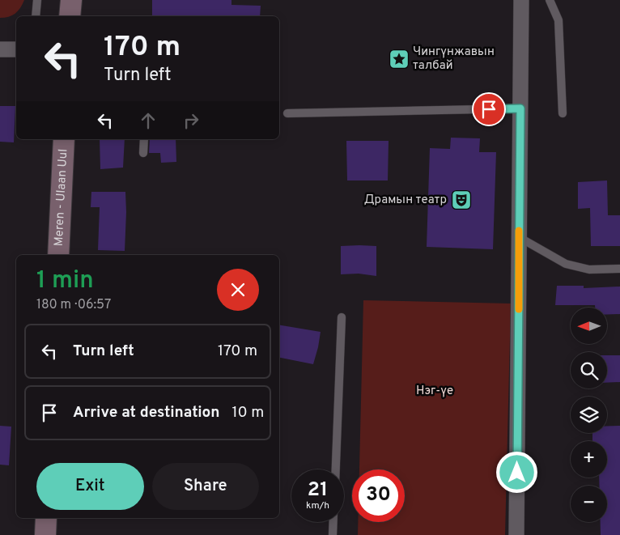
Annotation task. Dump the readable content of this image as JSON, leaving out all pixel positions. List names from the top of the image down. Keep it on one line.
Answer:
{"streets":{"street":["Meren - Ulaan Uul"]},"parks":["Нэг-үе"],"places":{"place":["Чингүнжавын талбай"],"theatre":["Драмын театр"]},"north":"left","page":{"turn":["170 m","Turn left"],"heading":["1 min","180 m · 06:57"],"map_buttons":["+","−"],"list":[{"name":"Turn left","value":"170 m"},{"name":"Arrive at destination","value":"10 m"}],"buttons":["Exit","Share"],"speed":"21 km/h","limit":"30"}}
